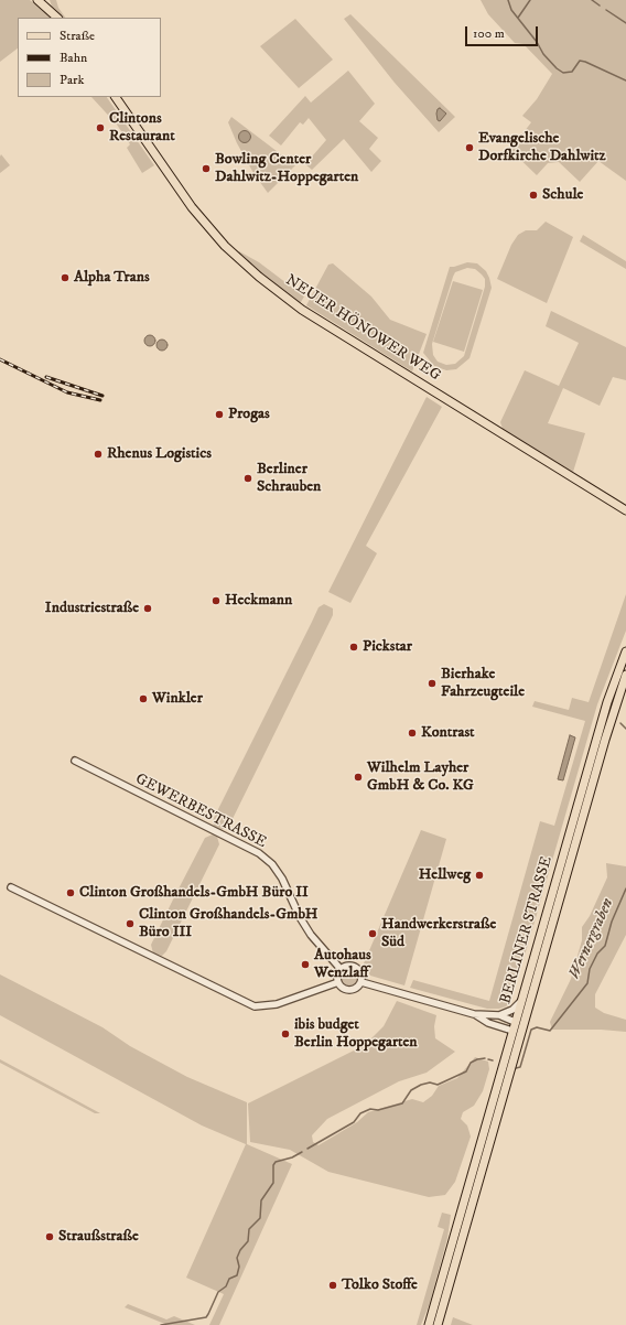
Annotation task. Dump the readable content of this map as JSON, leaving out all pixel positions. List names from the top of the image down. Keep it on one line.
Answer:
{"streets":{"main road":["NEUER HÖNOWER WEG","BERLINER STRASSE"],"street":["GEWERBESTRASSE"]},"water":["Wernergraben"],"places":["Clintons Restaurant","Evangelische Dorfkirche Dahlwitz","Bowling Center Dahlwitz-Hoppegarten","Schule","Alpha Trans","Progas","Rhenus Logistics","Berliner Schrauben","Heckmann","Industriestraße","Pickstar","Bierhake Fahrzeugteile","Winkler","Kontrast","Wilhelm Layher GmbH & Co. KG","Hellweg","Clinton Großhandels-GmbH Büro II","Clinton Großhandels-GmbH Büro III","Handwerkerstraße Süd","Autohaus Wenzlaff","ibis budget Berlin Hoppegarten","Straußstraße","Tolko Stoffe"],"legend":["Straße","Bahn","Park"],"scale_bar":"100 m"}
